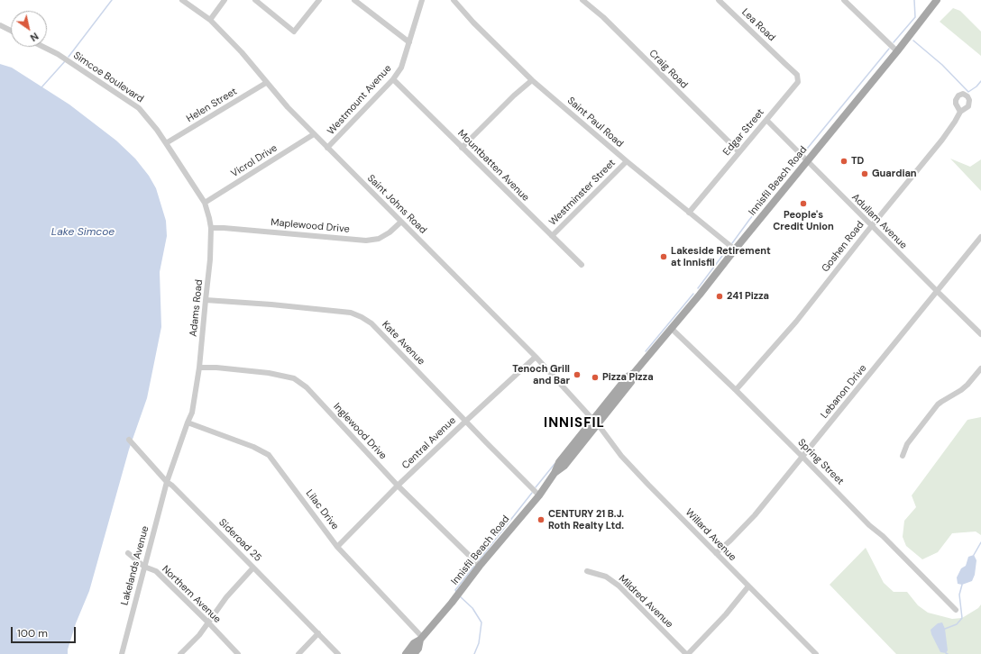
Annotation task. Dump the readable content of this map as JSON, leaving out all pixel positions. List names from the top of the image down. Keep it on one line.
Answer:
{"streets":{"main road":["Innisfil Beach Road"],"street":["Lea Road","Craig Road","Simcoe Boulevard","Westmount Avenue","Helen Street","Saint Paul Road","Edgar Street","Vicrol Drive","Mountbatten Avenue","Westminster Street","Saint Johns Road","Adullam Avenue","Maplewood Drive","Goshen Road","Adams Road","Kate Avenue","Lebanon Drive","Inglewood Drive","Central Avenue","Spring Street","Lilac Drive","Willard Avenue","Sideroad 25","Lakelands Avenue","Northern Avenue","Mildred Avenue"]},"crossings":[["Lea Road","Edgar Street"],["Craig Road","Edgar Street"],["Simcoe Boulevard","Helen Street"],["Simcoe Boulevard","Adams Road"],["Westmount Avenue","Mountbatten Avenue"],["Westmount Avenue","Saint Johns Road"],["Helen Street","Saint Johns Road"],["Helen Street","Adams Road"],["Saint Paul Road","Edgar Street"],["Saint Paul Road","Innisfil Beach Road"],["Saint Paul Road","Westminster Street"],["Edgar Street","Adullam Avenue"],["Vicrol Drive","Saint Johns Road"],["Vicrol Drive","Adams Road"],["Mountbatten Avenue","Westminster Street"],["Innisfil Beach Road","Saint Johns Road"],["Innisfil Beach Road","Adullam Avenue"],["Innisfil Beach Road","Kate Avenue"],["Innisfil Beach Road","Inglewood Drive"],["Innisfil Beach Road","Spring Street"],["Innisfil Beach Road","Lilac Drive"],["Innisfil Beach Road","Willard Avenue"],["Saint Johns Road","Maplewood Drive"],["Saint Johns Road","Central Avenue"],["Saint Johns Road","Willard Avenue"],["Adullam Avenue","Goshen Road"],["Adullam Avenue","Lebanon Drive"],["Maplewood Drive","Adams Road"],["Goshen Road","Spring Street"],["Adams Road","Kate Avenue"],["Adams Road","Inglewood Drive"],["Adams Road","Lilac Drive"],["Adams Road","Sideroad 25"],["Adams Road","Lakelands Avenue"],["Kate Avenue","Central Avenue"],["Lebanon Drive","Spring Street"],["Lebanon Drive","Willard Avenue"],["Inglewood Drive","Central Avenue"],["Central Avenue","Lilac Drive"],["Sideroad 25","Lakelands Avenue"],["Lakelands Avenue","Northern Avenue"]],"districts":["INNISFIL"],"water":["Lake Simcoe"],"places":["TD","Guardian","People's Credit Union","Lakeside Retirement at Innisfil","241 Pizza","Tenoch Grill and Bar","Pizza Pizza","CENTURY 21 B.J. Roth Realty Ltd."],"scale_bar":"100 m","north":"bottom right"}
